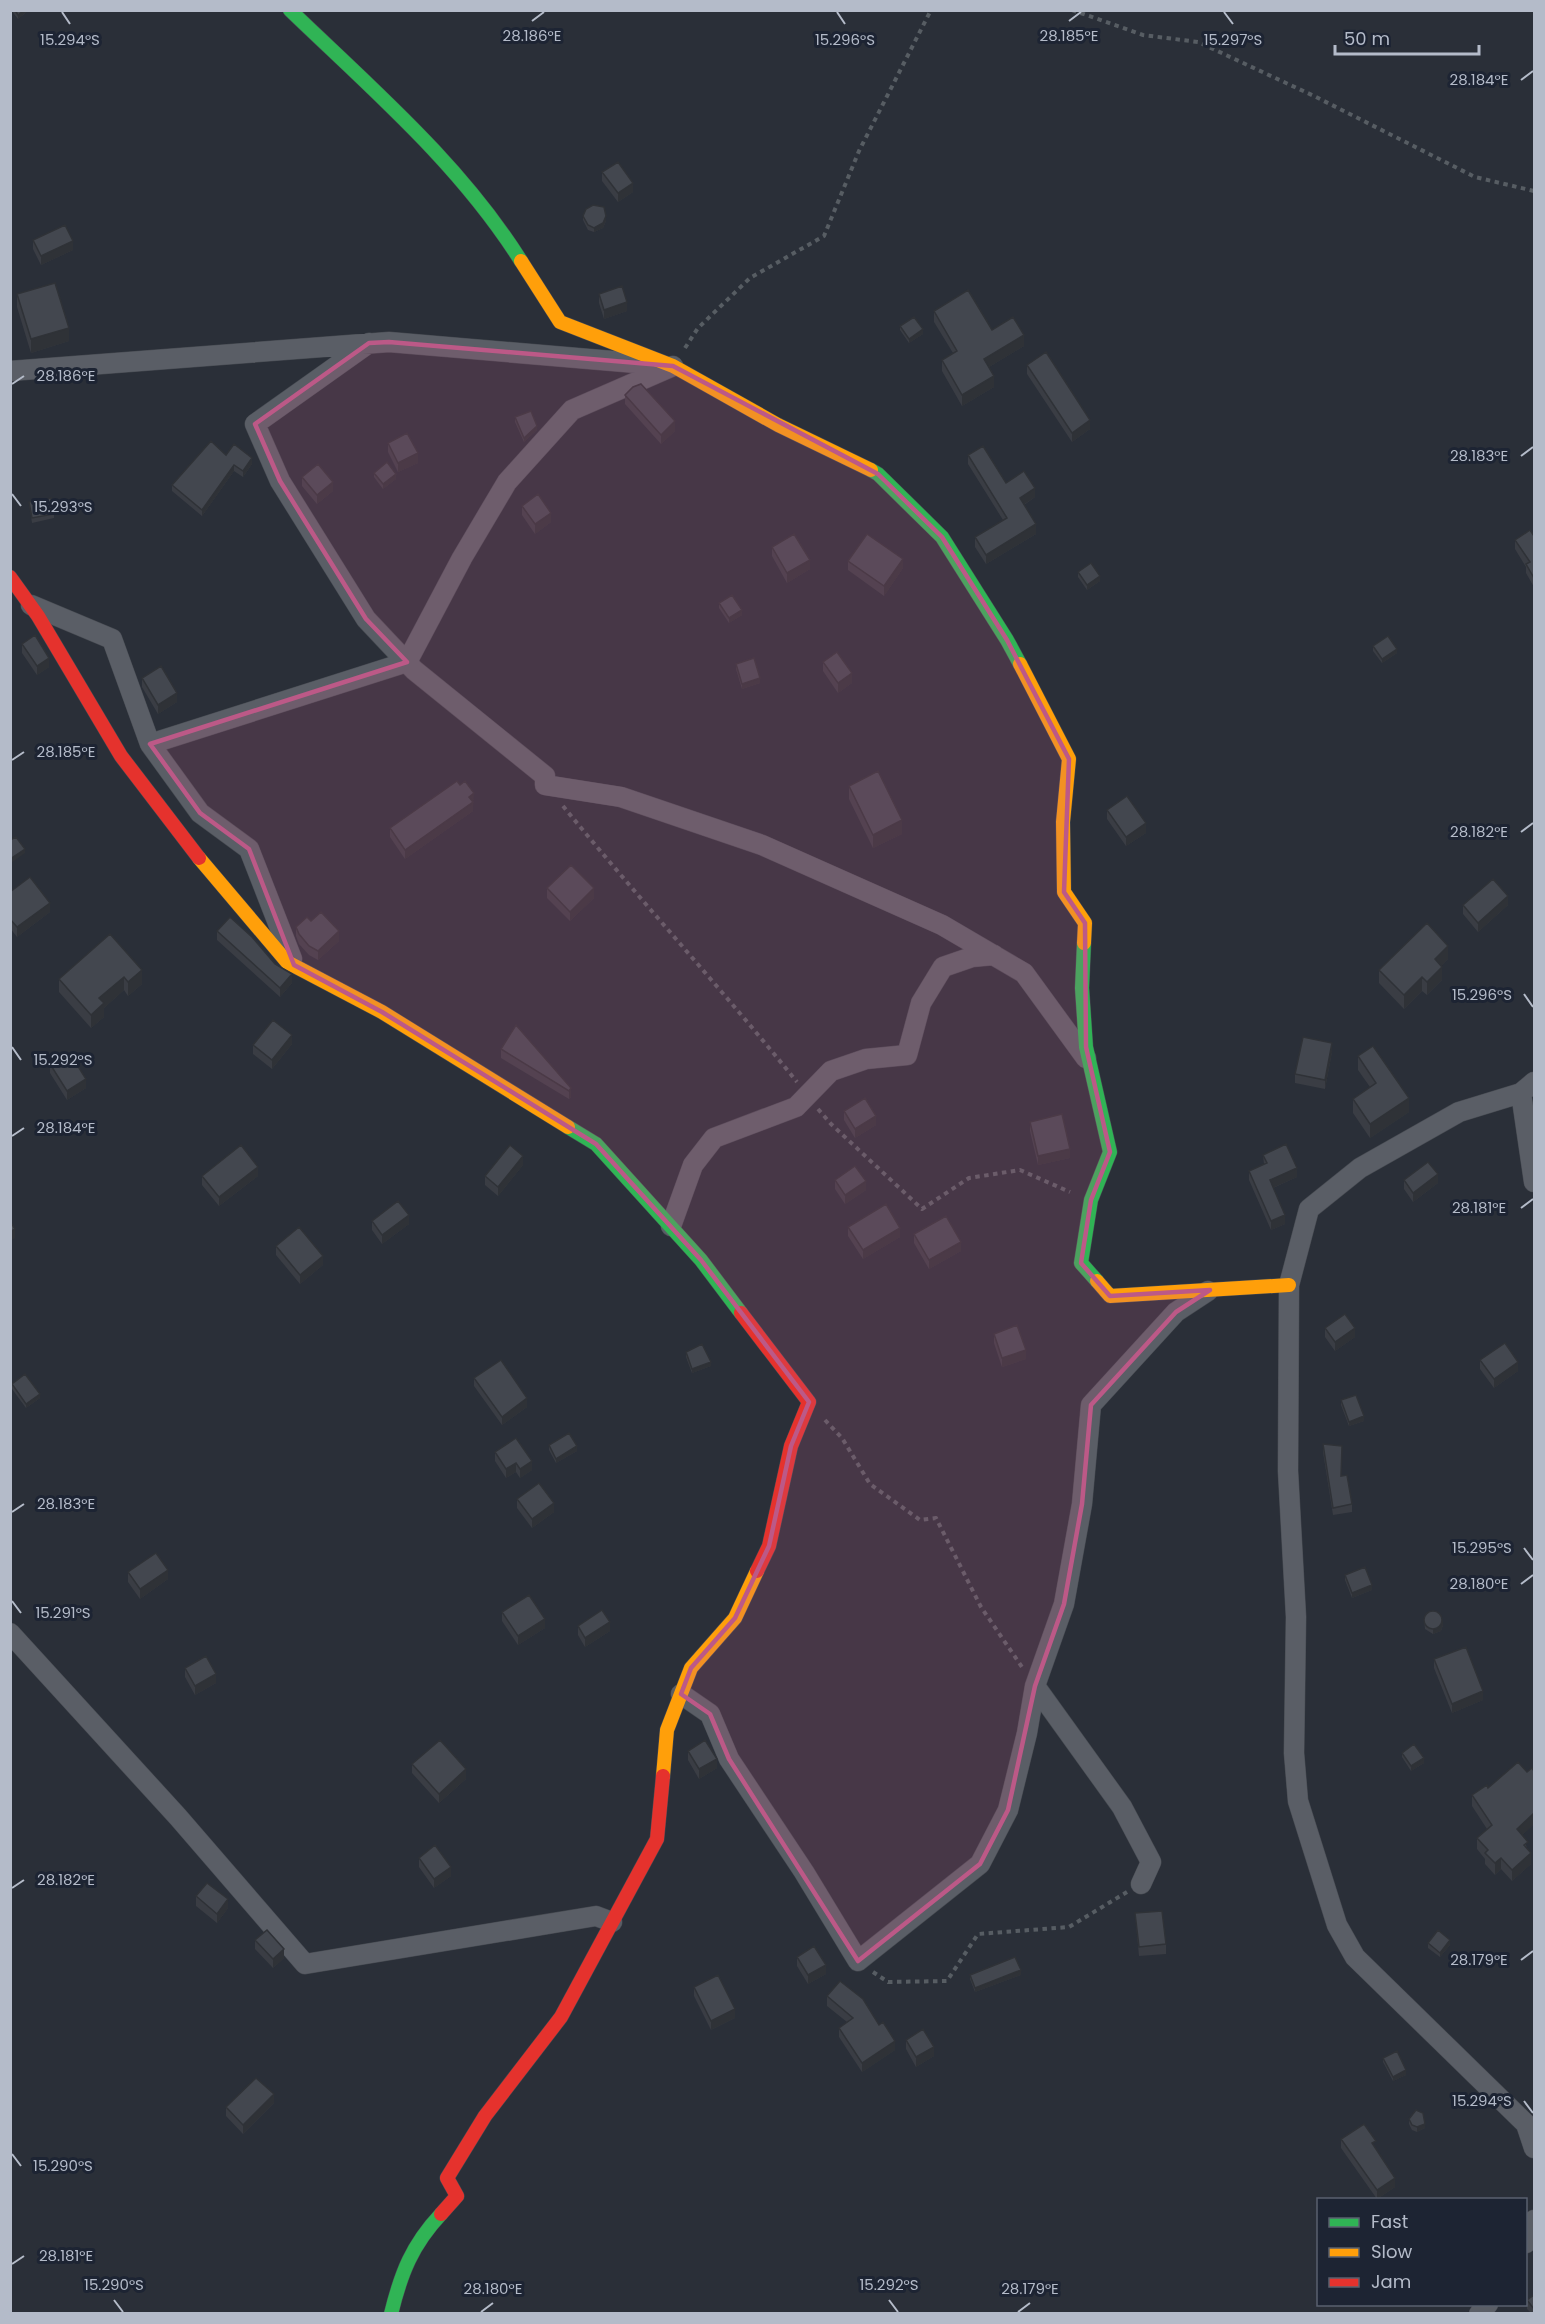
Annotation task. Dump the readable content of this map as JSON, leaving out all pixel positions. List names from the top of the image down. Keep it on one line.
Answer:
{"legend":["Fast","Slow","Jam"],"scale_bar":"50 m","coordinates":["28.186°E","28.185°E","15.294°S","15.296°S","15.297°S","28.184°E","28.183°E","15.293°S","28.182°E","15.292°S","28.181°E","15.295°S","28.180°E","15.291°S","28.179°E","15.290°S"]}
